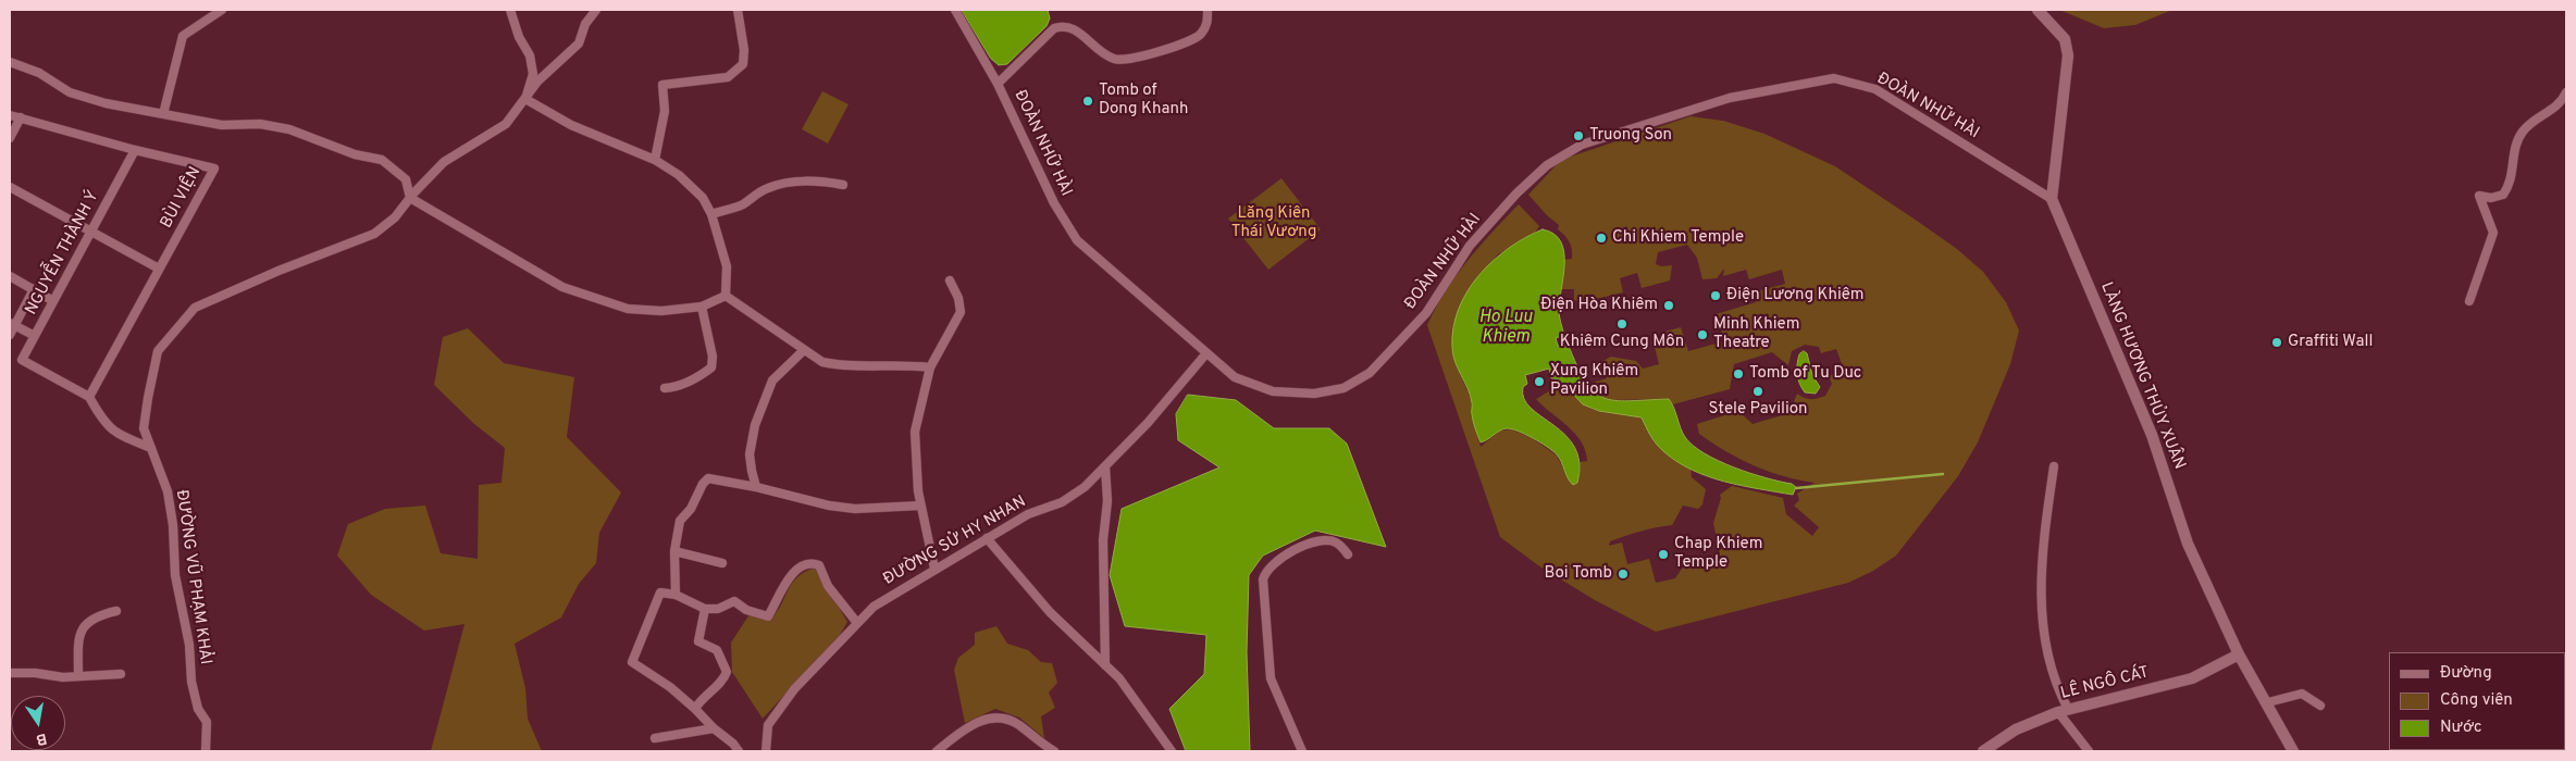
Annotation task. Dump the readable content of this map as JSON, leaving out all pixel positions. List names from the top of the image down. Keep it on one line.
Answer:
{"streets":{"street":["ĐOÀN NHỮ HÀI","BÙI VIỆN","NGUYỄN THÀNH Ý","LÀNG HƯƠNG THỦY XUÂN","ĐƯỜNG SỬ HY NHAN","ĐƯỜNG VŨ PHẠM KHẢI","LÊ NGÔ CÁT"]},"crossings":[["ĐOÀN NHỮ HÀI","LÀNG HƯƠNG THỦY XUÂN"],["ĐOÀN NHỮ HÀI","ĐƯỜNG SỬ HY NHAN"],["BÙI VIỆN","NGUYỄN THÀNH Ý"],["LÀNG HƯƠNG THỦY XUÂN","LÊ NGÔ CÁT"]],"water":["Ho Luu Khiem"],"parks":["Lăng Kiên Thái Vương"],"places":["Tomb of Dong Khanh","Truong Son","Chi Khiem Temple","Điện Lương Khiêm","Điện Hòa Khiêm","Khiêm Cung Môn","Minh Khiem Theatre","Graffiti Wall","Tomb of Tu Duc","Xung Khiêm Pavilion","Stele Pavilion","Chap Khiem Temple","Boi Tomb"],"legend":["Đường","Công viên","Nước"],"north":"bottom"}
